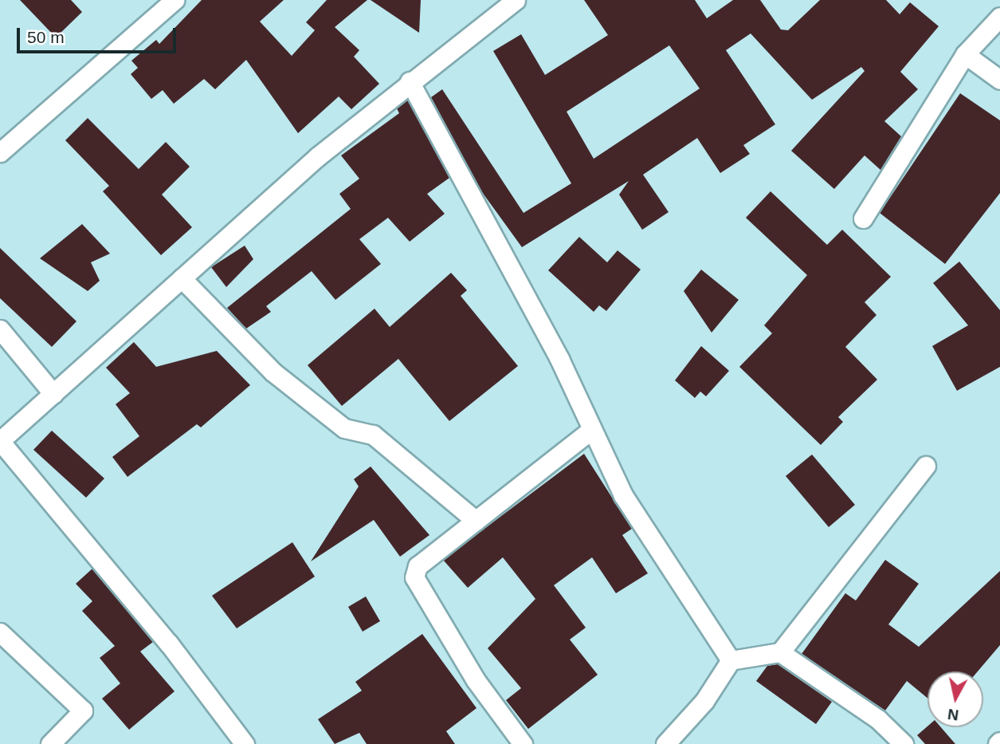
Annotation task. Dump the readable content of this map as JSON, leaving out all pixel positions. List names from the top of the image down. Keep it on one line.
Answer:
{"scale_bar":"50 m","north":"bottom"}
